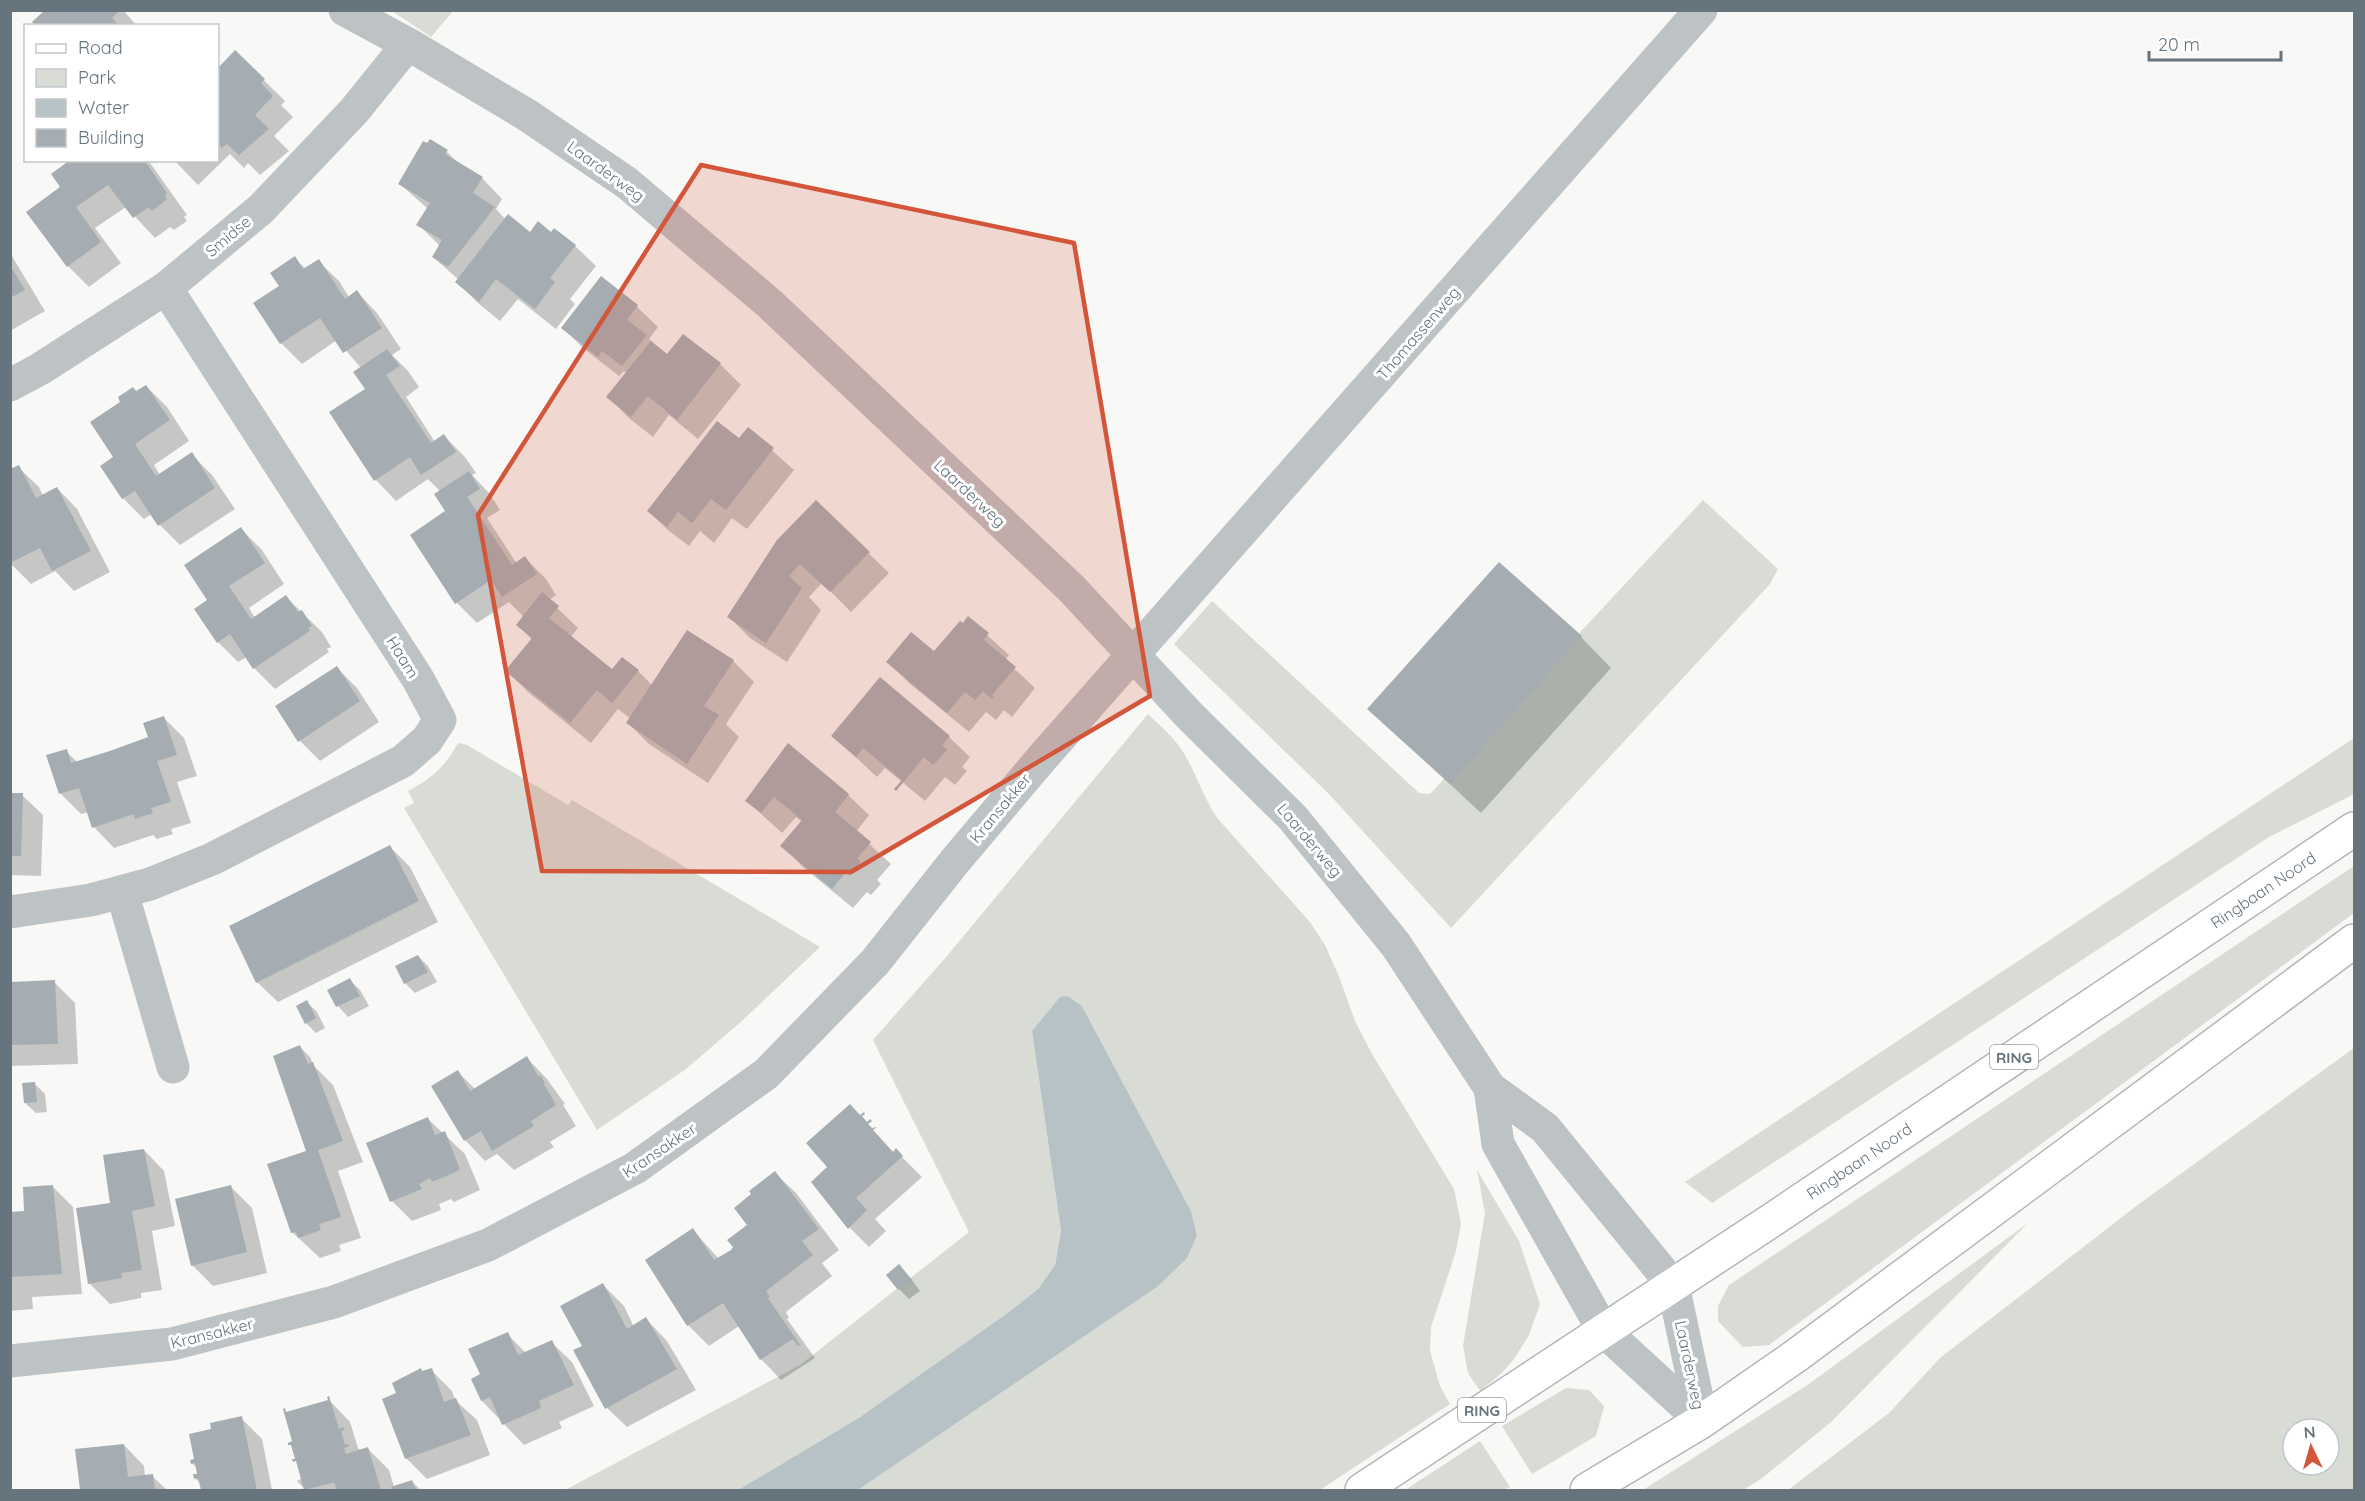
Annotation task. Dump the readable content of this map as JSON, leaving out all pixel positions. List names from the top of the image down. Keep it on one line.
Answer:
{"streets":{"main road":["Ringbaan Noord","RING"],"street":["Laarderweg","Smidse","Thomassenweg","Haam","Kransakker"]},"crossings":[["Laarderweg","Smidse"],["Laarderweg","Thomassenweg"],["Laarderweg","Kransakker"],["Laarderweg","Ringbaan Noord"],["Smidse","Haam"],["Thomassenweg","Kransakker"]],"legend":["Road","Park","Water","Building"],"scale_bar":"20 m","north":"top"}
